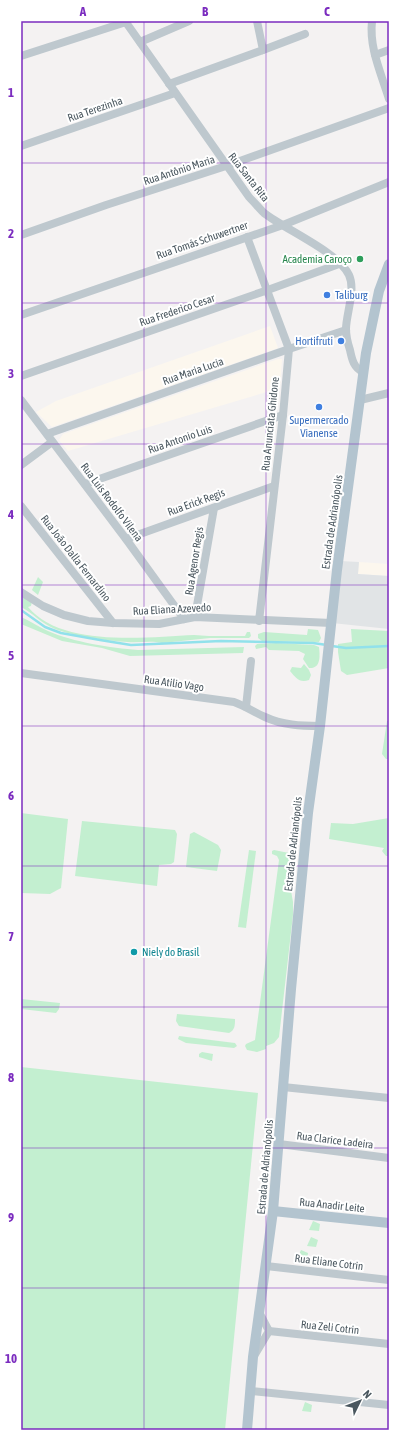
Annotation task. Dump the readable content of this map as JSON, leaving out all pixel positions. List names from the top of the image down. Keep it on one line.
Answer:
{"streets":{"main road":["Estrada de Adrianópolis","Rua Anadir Leite"],"street":["Rua Terezinha","Rua Antônio Maria","Rua Santa Rita","Rua Tomás Schuwertner","Rua Frederico Cesar","Rua Maria Lucia","Rua Anunciata Ghidone","Rua Antonio Luis","Rua Luis Rodolfo Vilena","Rua Erick Regis","Rua João Dalla Fernardino","Rua Agenor Regis","Rua Eliana Azevedo","Rua Atilio Vago","Rua Clarice Ladeira","Rua Eliane Cotrin","Rua Zeli Cotrin"]},"crossings":[["Rua Terezinha","Rua Santa Rita"],["Rua Antônio Maria","Rua Santa Rita"],["Rua Santa Rita","Rua Tomás Schuwertner"],["Rua Santa Rita","Rua Frederico Cesar"],["Rua Santa Rita","Rua Maria Lucia"],["Rua Santa Rita","Estrada de Adrianópolis"],["Rua Tomás Schuwertner","Rua Anunciata Ghidone"],["Rua Frederico Cesar","Rua Anunciata Ghidone"],["Rua Maria Lucia","Rua Anunciata Ghidone"],["Rua Maria Lucia","Rua Luis Rodolfo Vilena"],["Rua Anunciata Ghidone","Rua Antonio Luis"],["Rua Anunciata Ghidone","Rua Erick Regis"],["Rua Anunciata Ghidone","Rua Eliana Azevedo"],["Rua Antonio Luis","Rua Luis Rodolfo Vilena"],["Rua Luis Rodolfo Vilena","Rua Erick Regis"],["Rua Luis Rodolfo Vilena","Rua Eliana Azevedo"],["Rua Erick Regis","Rua Agenor Regis"],["Estrada de Adrianópolis","Rua Eliana Azevedo"],["Estrada de Adrianópolis","Rua Atilio Vago"],["Estrada de Adrianópolis","Rua Clarice Ladeira"],["Estrada de Adrianópolis","Rua Anadir Leite"],["Estrada de Adrianópolis","Rua Eliane Cotrin"],["Rua João Dalla Fernardino","Rua Eliana Azevedo"],["Rua Agenor Regis","Rua Eliana Azevedo"]],"places":["Academia Caroço","Taliburg","Hortifruti","Supermercado Vianense","Niely do Brasil"],"north":"top right","grid":{"columns":["A","B","C"],"rows":["1","2","3","4","5","6","7","8","9","10"]}}
